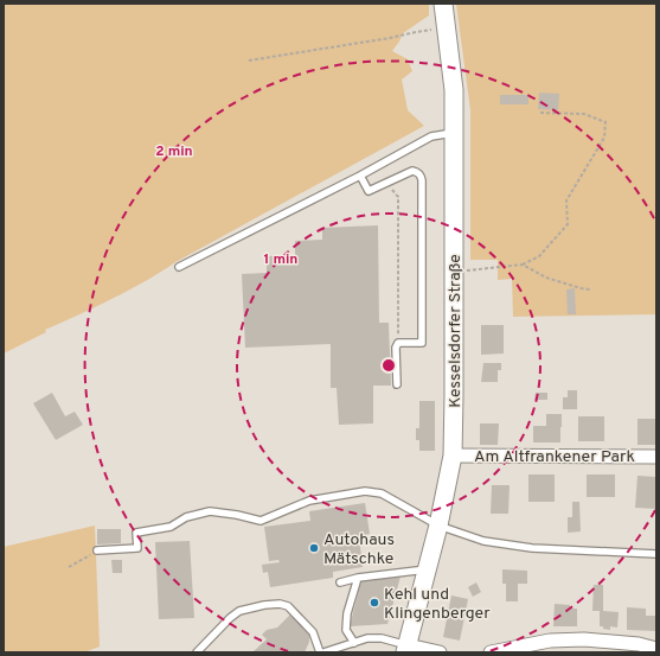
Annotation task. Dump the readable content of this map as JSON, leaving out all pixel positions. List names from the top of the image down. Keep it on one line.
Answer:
{"streets":{"main road":["Kesselsdorfer Straße"],"street":["Am Altfrankener Park"]},"crossings":[["Kesselsdorfer Straße","Am Altfrankener Park"]],"places":["Autohaus Mätschke","Kehl und Klingenberger"],"rings":["2 min","1 min"]}
